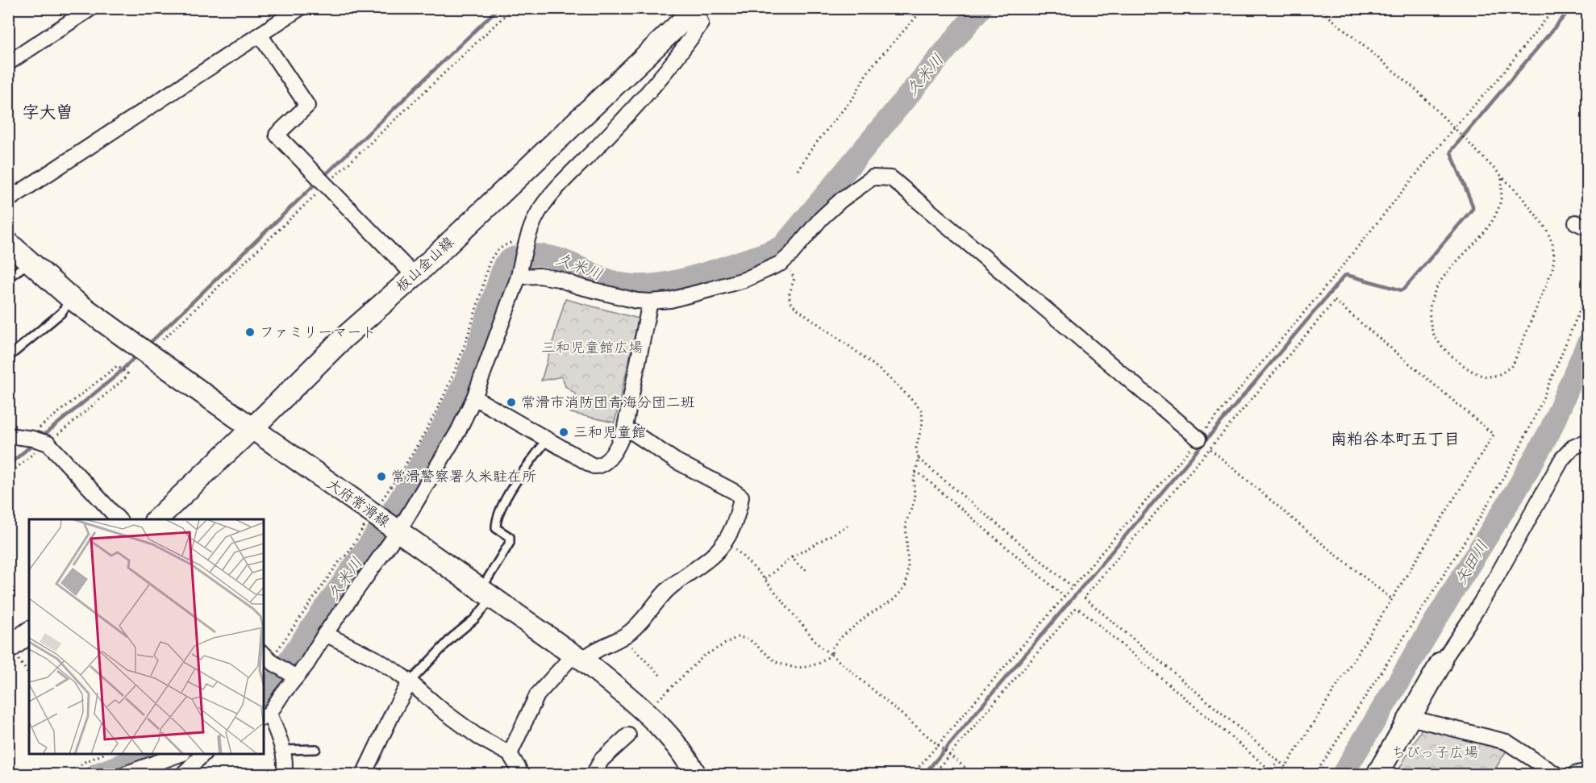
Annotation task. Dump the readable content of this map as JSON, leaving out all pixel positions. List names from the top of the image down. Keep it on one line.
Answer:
{"streets":{"main road":["板山金山線","大府常滑線"]},"crossings":[["板山金山線","大府常滑線"]],"districts":["字大曽","南粕谷本町五丁目"],"water":["久米川","矢田川"],"parks":["三和児童館広場","ちびっ子広場"],"places":["ファミリーマート","常滑市消防団青海分団二班","三和児童館","常滑警察署久米駐在所"]}
